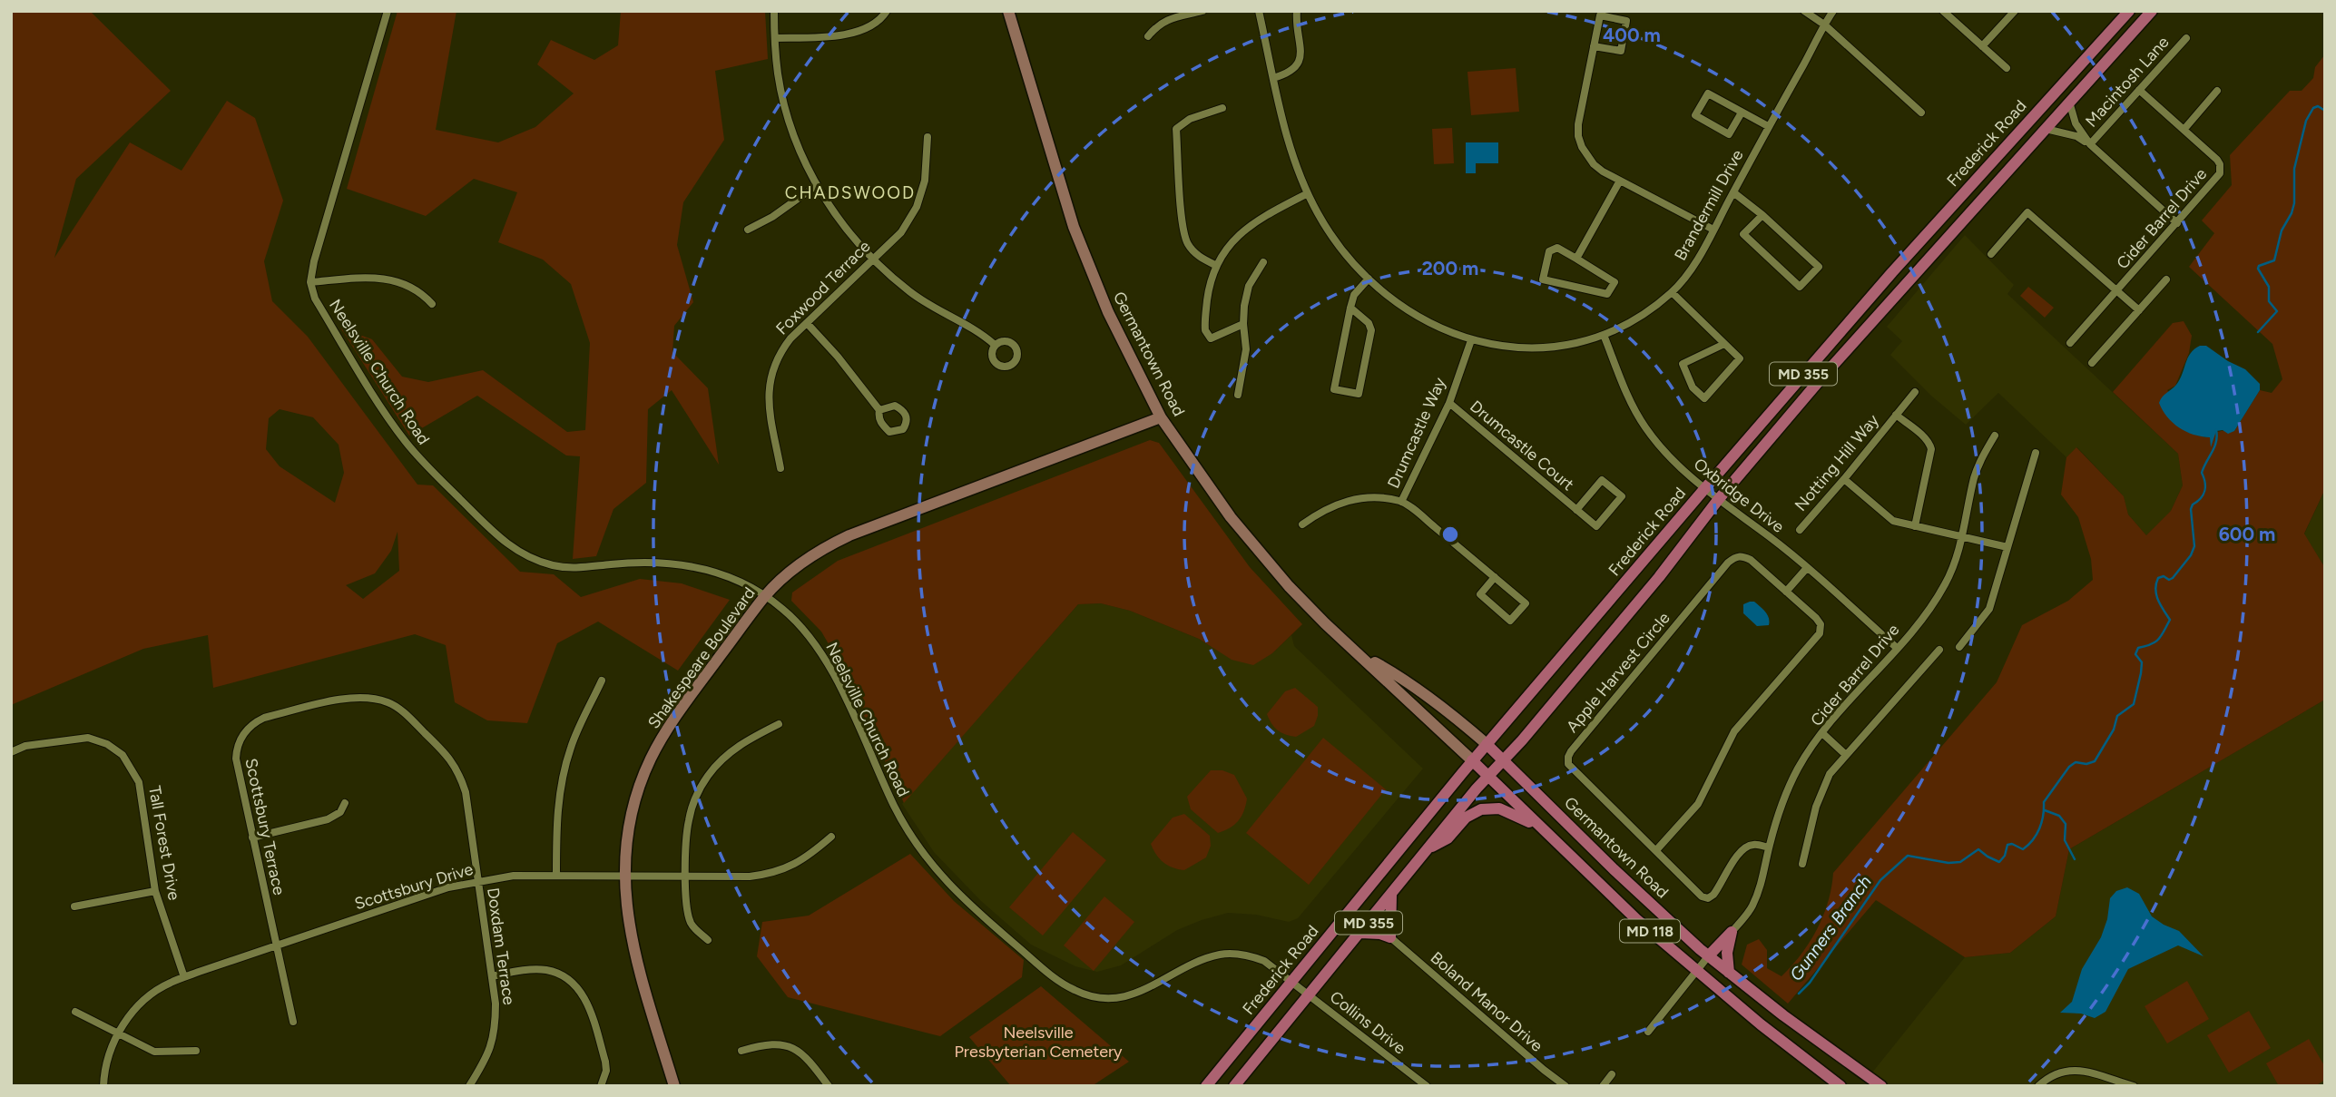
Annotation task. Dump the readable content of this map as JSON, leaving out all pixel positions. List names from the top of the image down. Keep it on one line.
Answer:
{"streets":{"main road":["Frederick Road","Germantown Road","MD 355","MD 118"],"street":["Macintosh Lane","Brandermill Drive","Cider Barrel Drive","Foxwood Terrace","Neelsville Church Road","Drumcastle Way","Drumcastle Court","Notting Hill Way","Oxbridge Drive","Shakespeare Boulevard","Apple Harvest Circle","Scottsbury Terrace","Tall Forest Drive","Scottsbury Drive","Doxdam Terrace","Boland Manor Drive","Collins Drive"]},"crossings":[["Macintosh Lane","Cider Barrel Drive"],["Frederick Road","Germantown Road"],["Frederick Road","Neelsville Church Road"],["Frederick Road","Oxbridge Drive"],["Frederick Road","Collins Drive"],["Brandermill Drive","Drumcastle Way"],["Brandermill Drive","Oxbridge Drive"],["Cider Barrel Drive","Oxbridge Drive"],["Cider Barrel Drive","Apple Harvest Circle"],["Germantown Road","Shakespeare Boulevard"],["Neelsville Church Road","Shakespeare Boulevard"],["Neelsville Church Road","Collins Drive"],["Drumcastle Way","Drumcastle Court"],["Shakespeare Boulevard","Scottsbury Drive"],["Scottsbury Terrace","Scottsbury Drive"],["Scottsbury Terrace","Doxdam Terrace"],["Tall Forest Drive","Scottsbury Drive"],["Scottsbury Drive","Doxdam Terrace"]],"districts":["CHADSWOOD"],"water":["Gunners Branch"],"parks":["Neelsville Presbyterian Cemetery"],"rings":["400 m","200 m","600 m"]}
